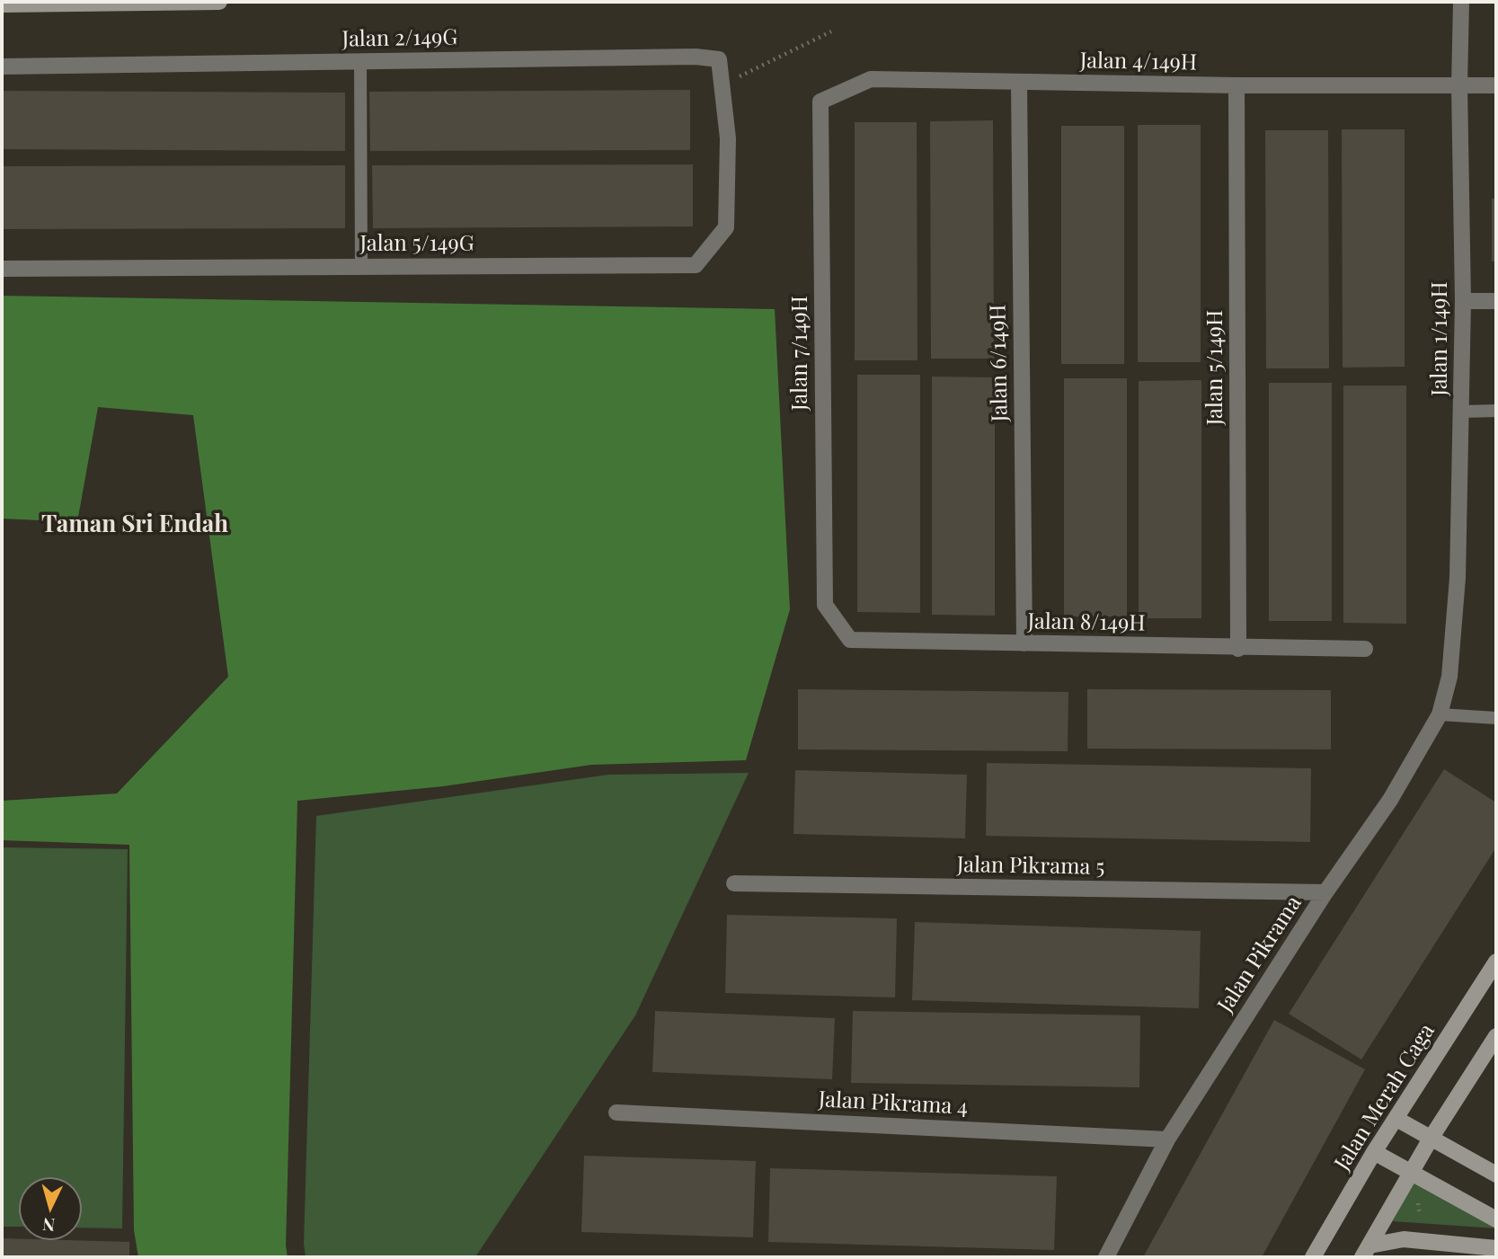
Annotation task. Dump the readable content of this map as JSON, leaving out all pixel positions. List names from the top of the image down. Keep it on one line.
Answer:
{"streets":{"street":["Jalan 2/149G","Jalan 4/149H","Jalan 5/149G","Jalan 1/149H","Jalan 7/149H","Jalan 6/149H","Jalan 5/149H","Jalan 8/149H","Jalan Pikrama 5","Jalan Pikrama","Jalan Merah Caga","Jalan Pikrama 4"]},"crossings":[["Jalan 2/149G","Jalan 5/149G"],["Jalan 4/149H","Jalan 1/149H"],["Jalan 4/149H","Jalan 7/149H"],["Jalan 4/149H","Jalan 6/149H"],["Jalan 4/149H","Jalan 5/149H"],["Jalan 1/149H","Jalan Pikrama"],["Jalan 7/149H","Jalan 8/149H"],["Jalan 6/149H","Jalan 8/149H"],["Jalan 5/149H","Jalan 8/149H"],["Jalan Pikrama 5","Jalan Pikrama"],["Jalan Pikrama","Jalan Pikrama 4"]],"districts":["Taman Sri Endah"],"north":"bottom"}
